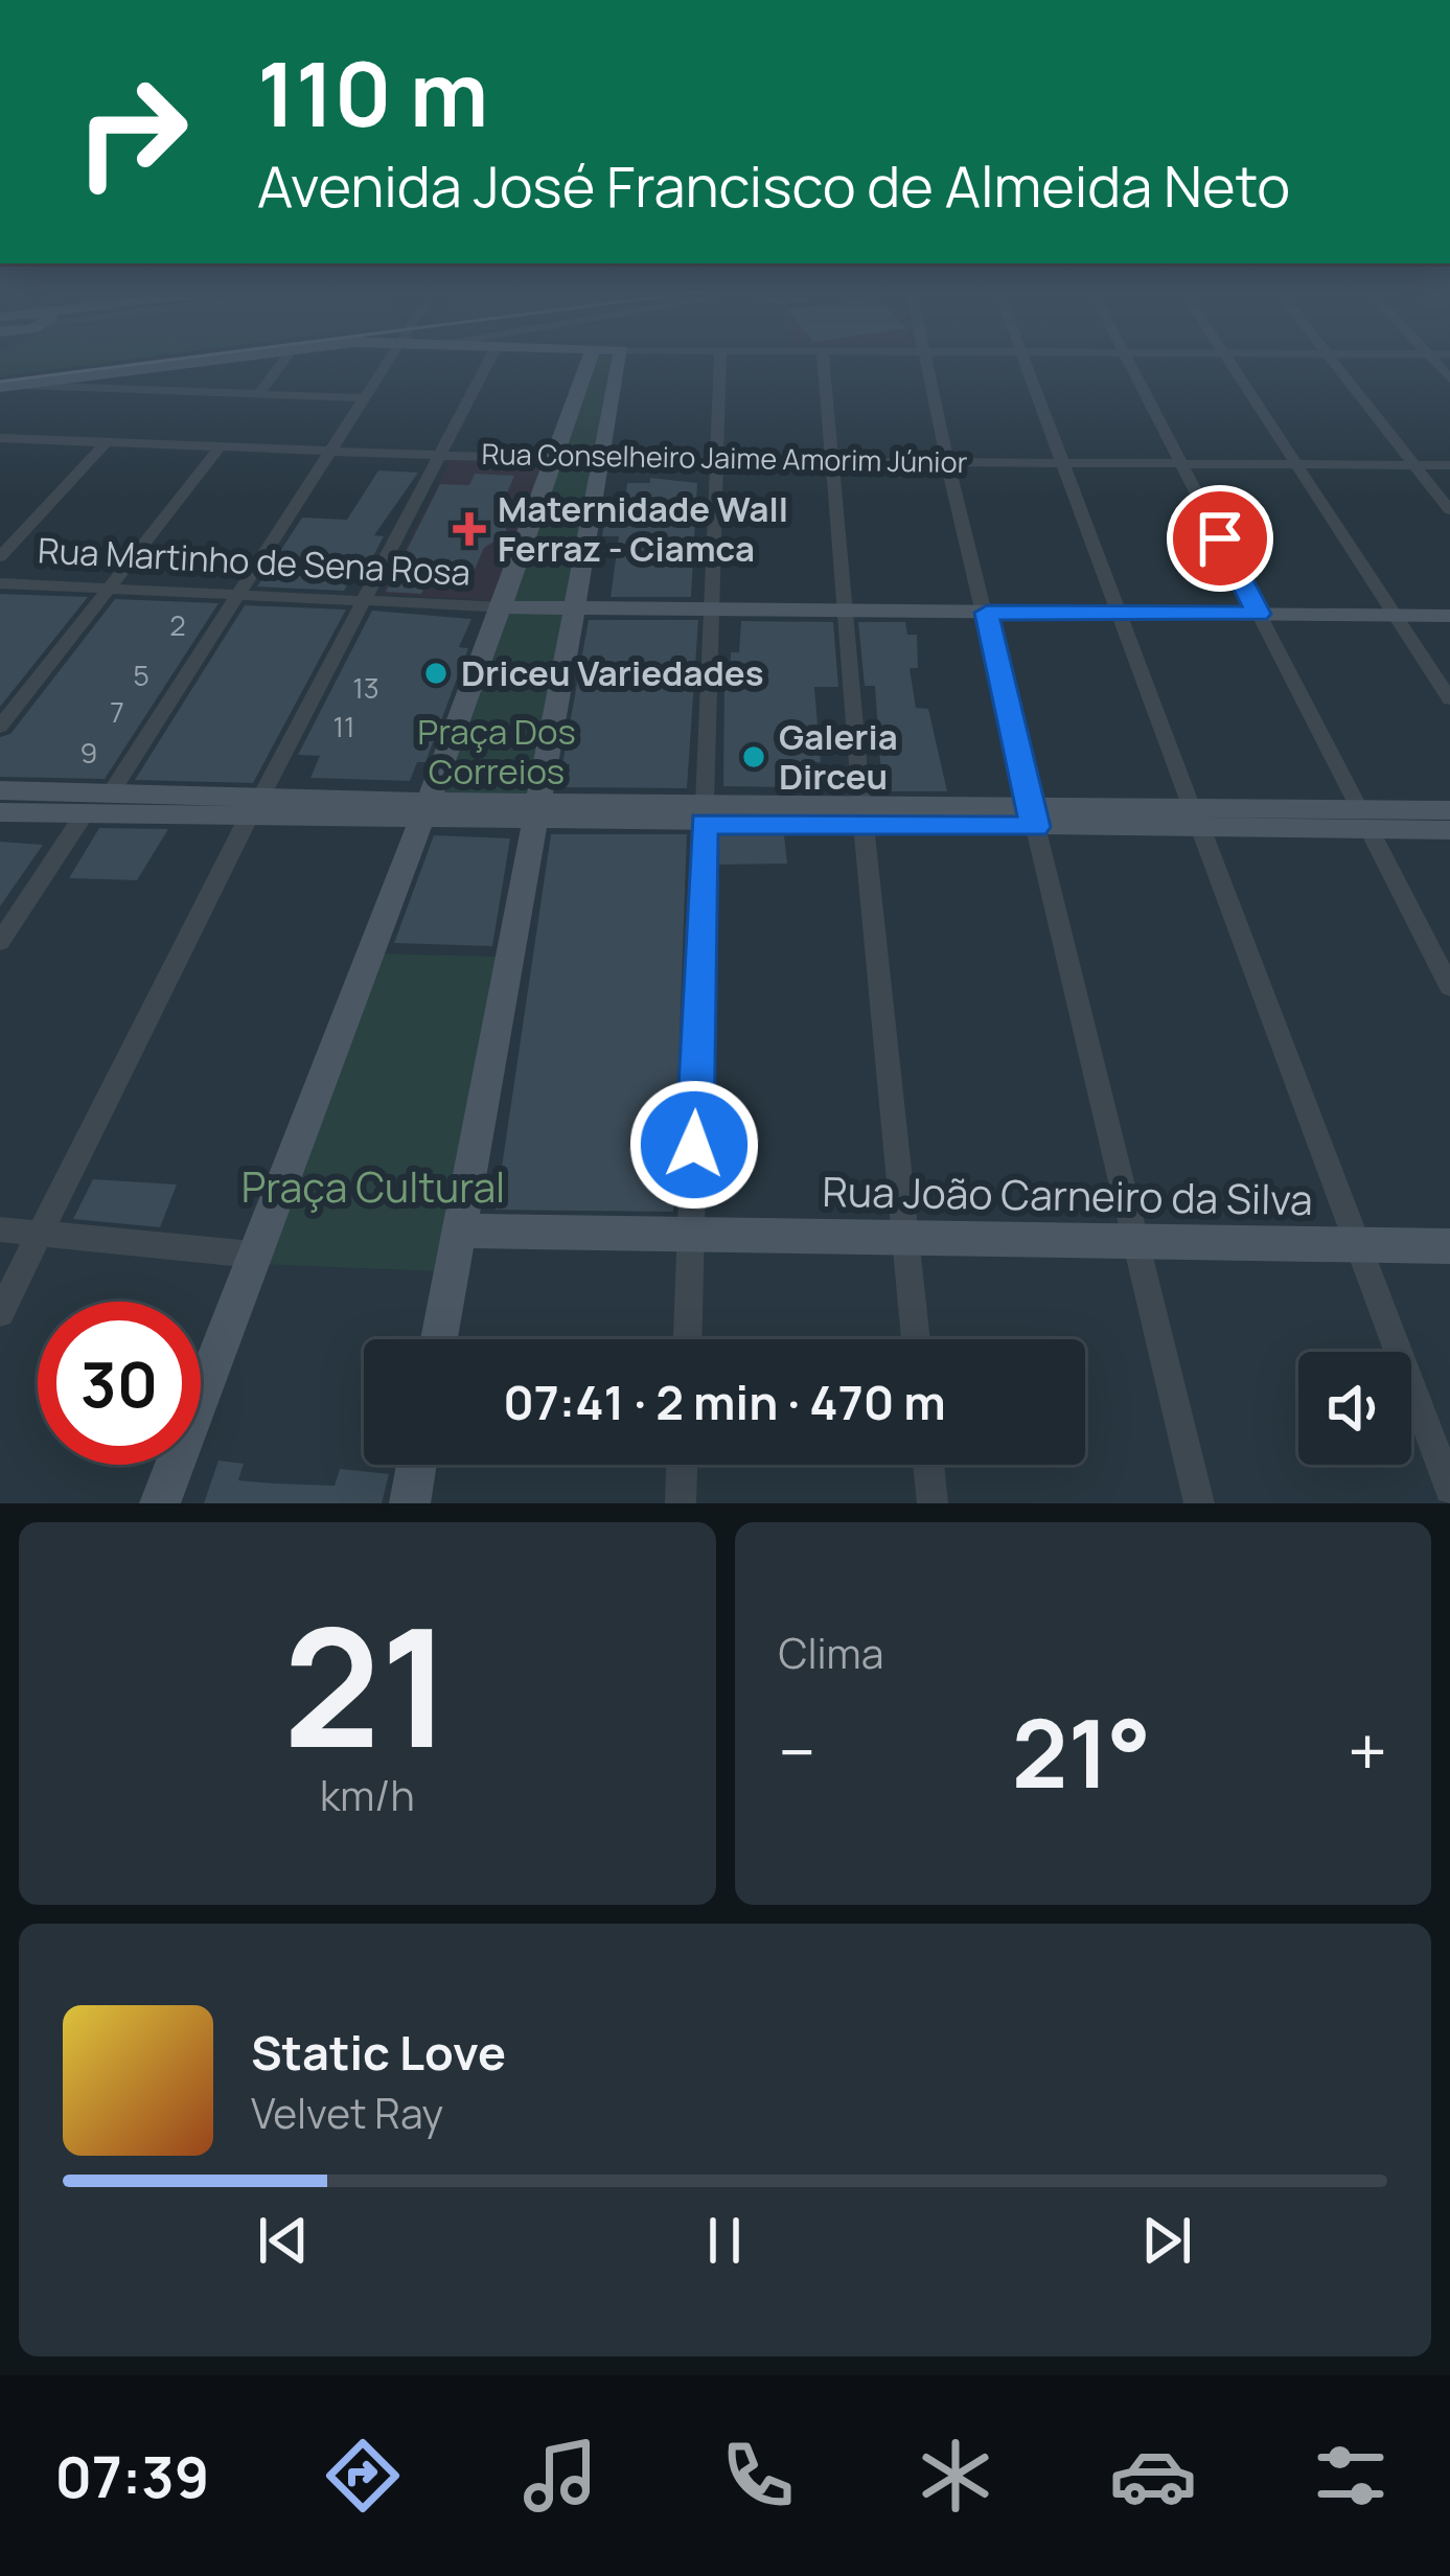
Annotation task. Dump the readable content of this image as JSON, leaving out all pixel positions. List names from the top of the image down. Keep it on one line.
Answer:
{"streets":{"street":["Rua Conselheiro Jaime Amorim Júnior","Rua Martinho de Sena Rosa","Rua João Carneiro da Silva"]},"parks":["Praça Dos Correios","Praça Cultural"],"places":{"health":["Maternidade Wall Ferraz - Ciamca"],"other":["Driceu Variedades","Galeria Dirceu"]},"house_numbers":["2","5","13","7","11","9"],"page":{"turn":["110 m","Avenida José Francisco de Almeida Neto"],"limit":"30","trip":"07:41 · 2 min · 470 m","tile":[["21","km/h"],"Clima"],"heat":["−","21°","+"],"song":["Static Love","Velvet Ray"],"tabs":"07:39"}}
